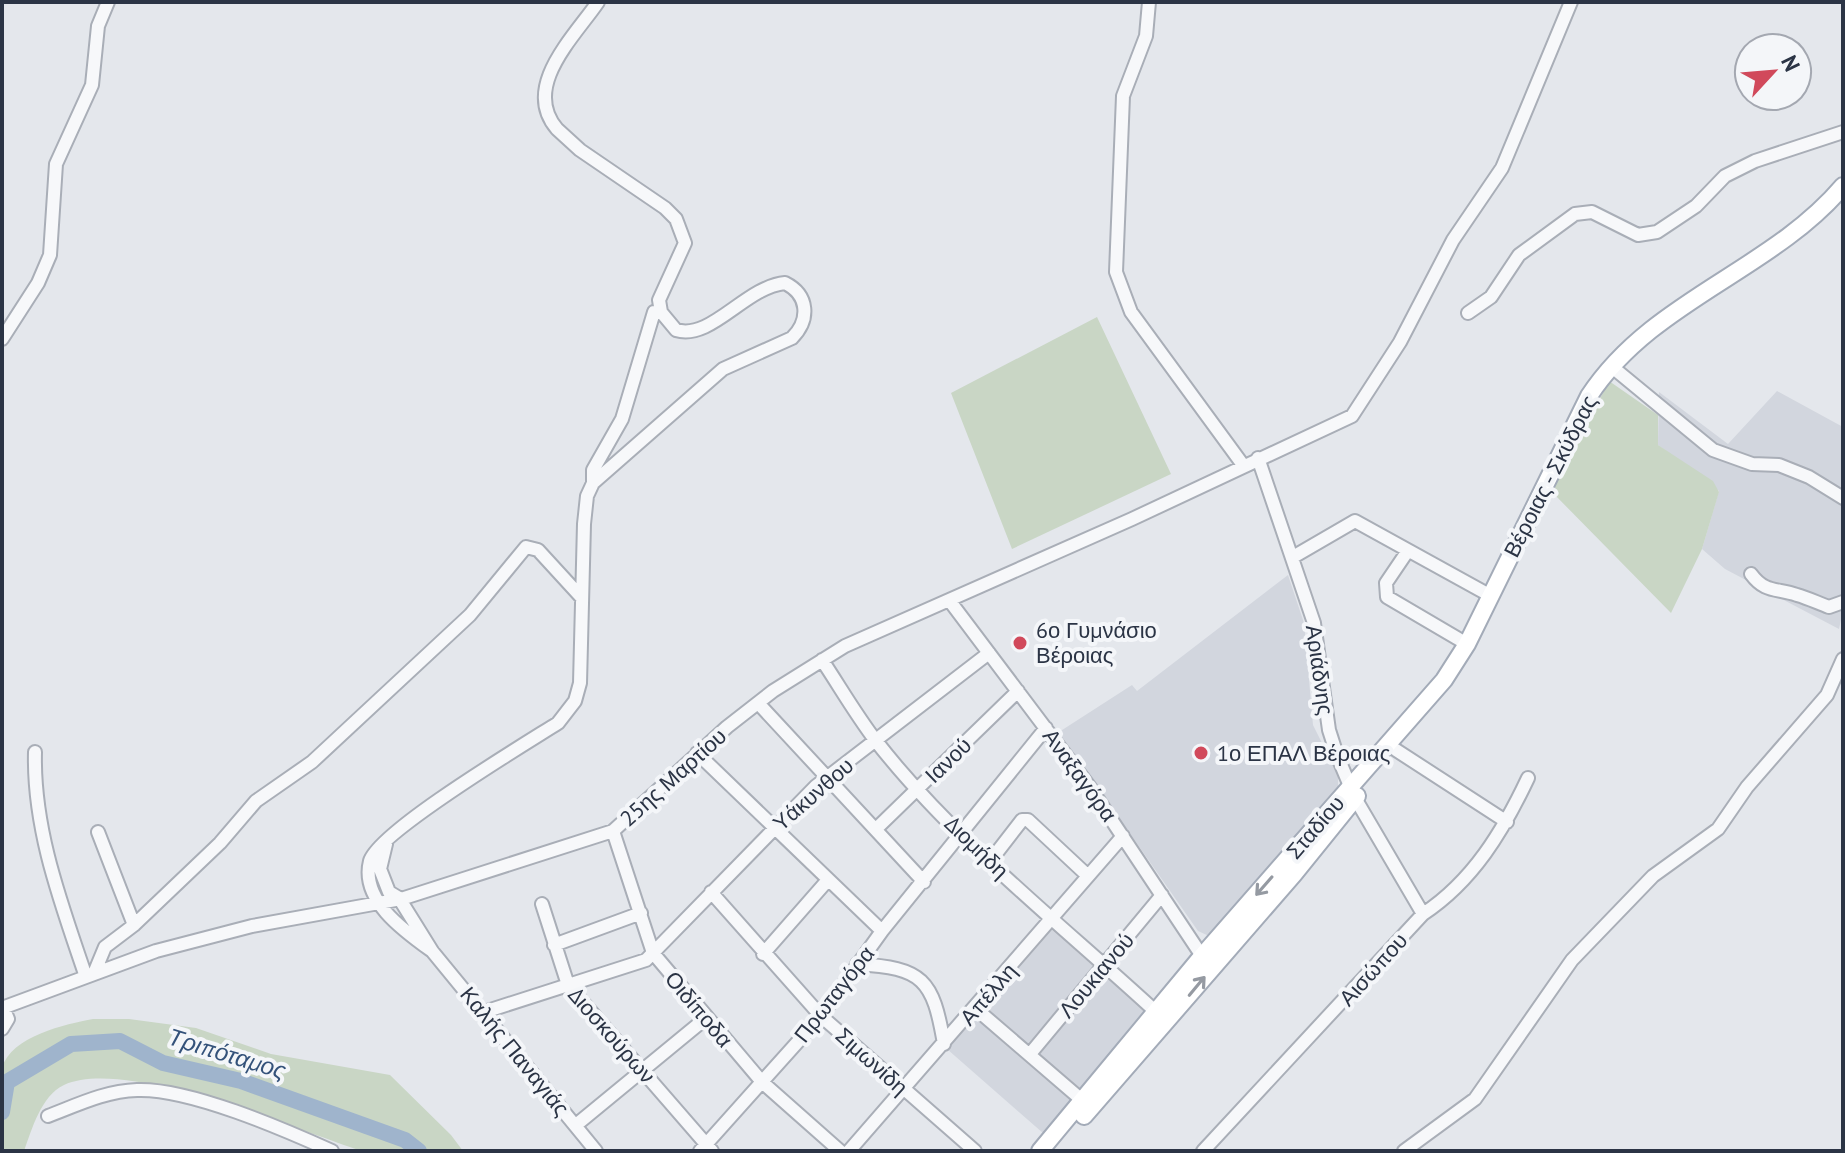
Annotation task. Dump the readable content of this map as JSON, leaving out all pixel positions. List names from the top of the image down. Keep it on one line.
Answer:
{"streets":{"main road":["Βέροιας - Σκύδρας","Σταδίου"],"street":["Αριάδνης","Ιανού","Αναξαγόρα","25ης Μαρτίου","Υάκυνθου","Διομήδη","Αισώπου","Λουκιανού","Πρωταγόρα","Απέλλη","Οιδίποδα","Διοσκούρων","Καλής Παναγιάς","Σιμωνίδη"]},"crossings":[["Βέροιας - Σκύδρας","Σταδίου"],["Αριάδνης","25ης Μαρτίου"],["Αριάδνης","Σταδίου"],["Αριάδνης","Αισώπου"],["Ιανού","Αναξαγόρα"],["Ιανού","Διομήδη"],["Αναξαγόρα","25ης Μαρτίου"],["Αναξαγόρα","Υάκυνθου"],["Αναξαγόρα","Σταδίου"],["Αναξαγόρα","Λουκιανού"],["Αναξαγόρα","Πρωταγόρα"],["Αναξαγόρα","Απέλλη"],["25ης Μαρτίου","Διομήδη"],["25ης Μαρτίου","Οιδίποδα"],["25ης Μαρτίου","Καλής Παναγιάς"],["Υάκυνθου","Διομήδη"],["Υάκυνθου","Οιδίποδα"],["Υάκυνθου","Σιμωνίδη"],["Σταδίου","Διομήδη"],["Διομήδη","Λουκιανού"],["Διομήδη","Πρωταγόρα"],["Διομήδη","Απέλλη"],["Πρωταγόρα","Οιδίποδα"],["Πρωταγόρα","Διοσκούρων"],["Πρωταγόρα","Σιμωνίδη"],["Απέλλη","Σιμωνίδη"]],"water":["Τριπόταμος"],"places":["6ο Γυμνάσιο Βέροιας","1ο ΕΠΑΛ Βέροιας"],"north":"top right"}
